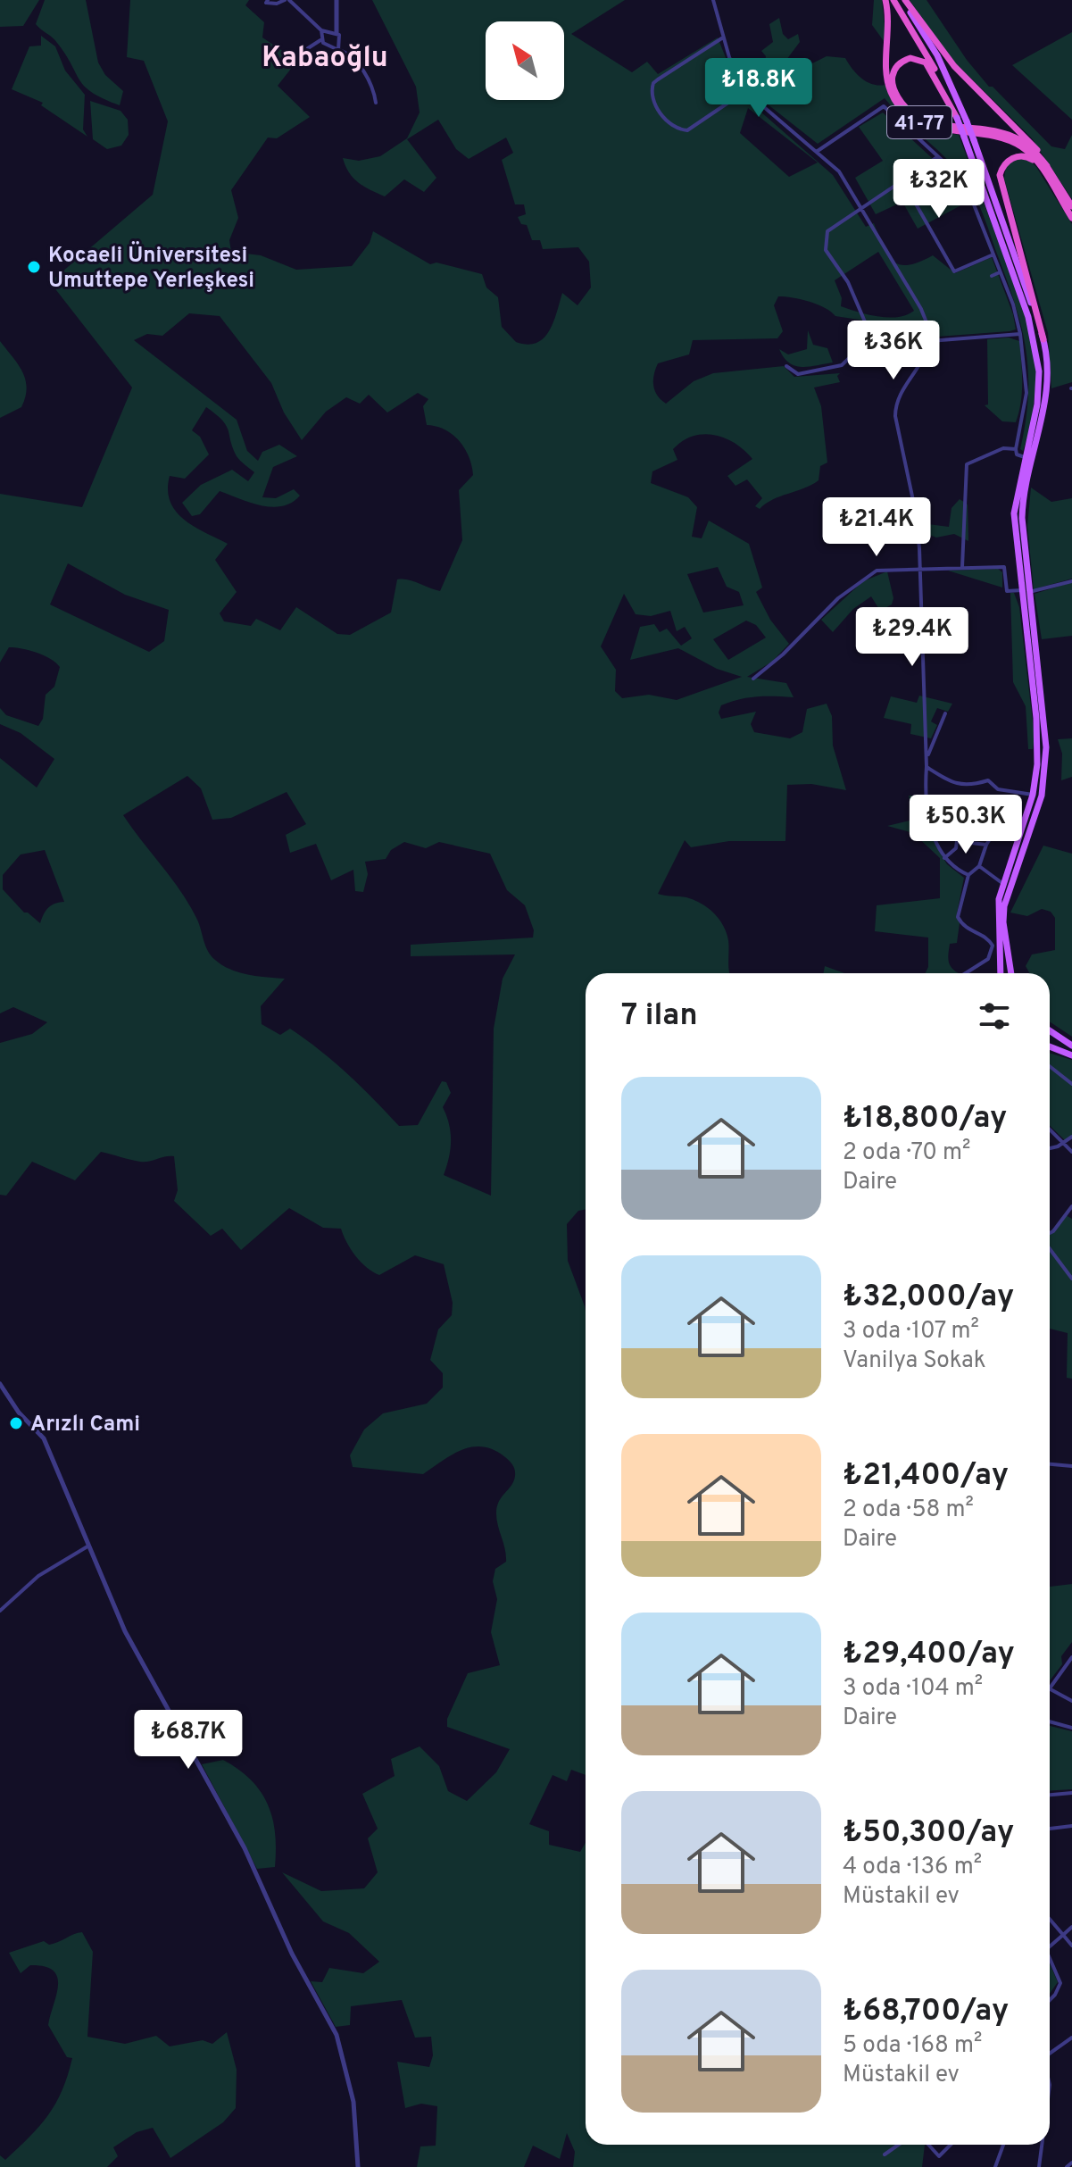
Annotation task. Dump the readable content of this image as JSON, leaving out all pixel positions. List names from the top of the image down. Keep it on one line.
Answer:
{"streets":{"highway":["41-77"]},"districts":["Kabaoğlu"],"places":["Kocaeli Üniversitesi Umuttepe Yerleşkesi","Arızlı Cami"],"north":"top left","page":{"price":["₺18.8K","₺32K","₺36K","₺21.4K","₺29.4K","₺50.3K","₺68.7K"],"heading":"7 ilan","list":[{"name":"₺18,800/ay","note":"2 oda · 70 m² · Daire"},{"name":"₺32,000/ay","note":"3 oda · 107 m² · Vanilya Sokak"},{"name":"₺21,400/ay","note":"2 oda · 58 m² · Daire"},{"name":"₺29,400/ay","note":"3 oda · 104 m² · Daire"},{"name":"₺50,300/ay","note":"4 oda · 136 m² · Müstakil ev"},{"name":"₺68,700/ay","note":"5 oda · 168 m² · Müstakil ev"}]}}
